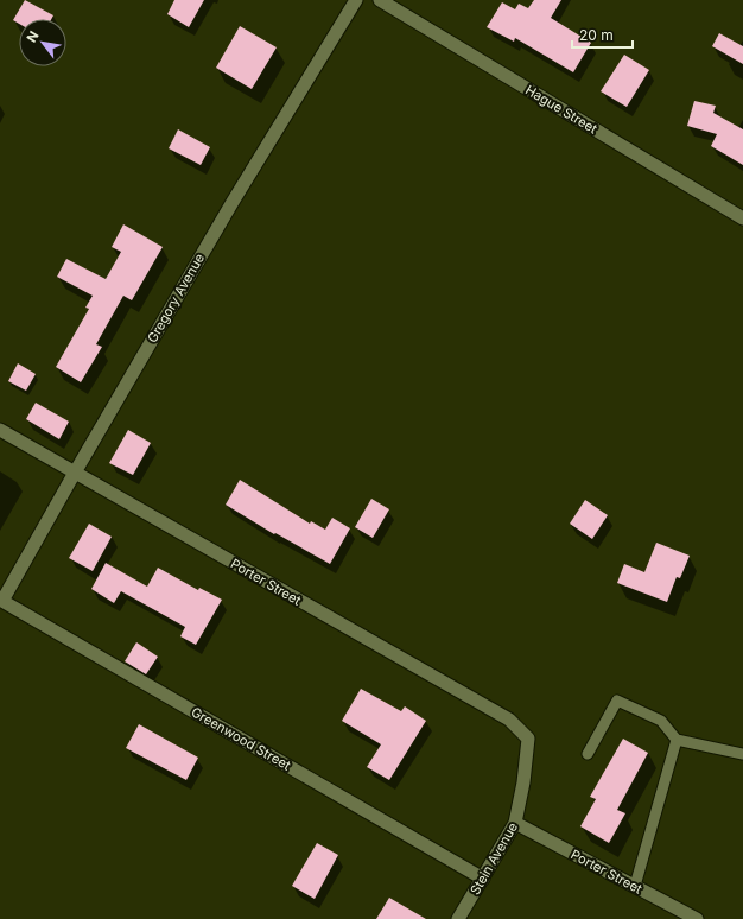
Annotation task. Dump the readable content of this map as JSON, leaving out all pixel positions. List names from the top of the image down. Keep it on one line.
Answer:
{"streets":{"street":["Hague Street","Gregory Avenue","Porter Street","Greenwood Street","Stein Avenue"]},"crossings":[["Gregory Avenue","Porter Street"],["Gregory Avenue","Greenwood Street"],["Porter Street","Stein Avenue"],["Greenwood Street","Stein Avenue"]],"scale_bar":"20 m","north":"top left"}
